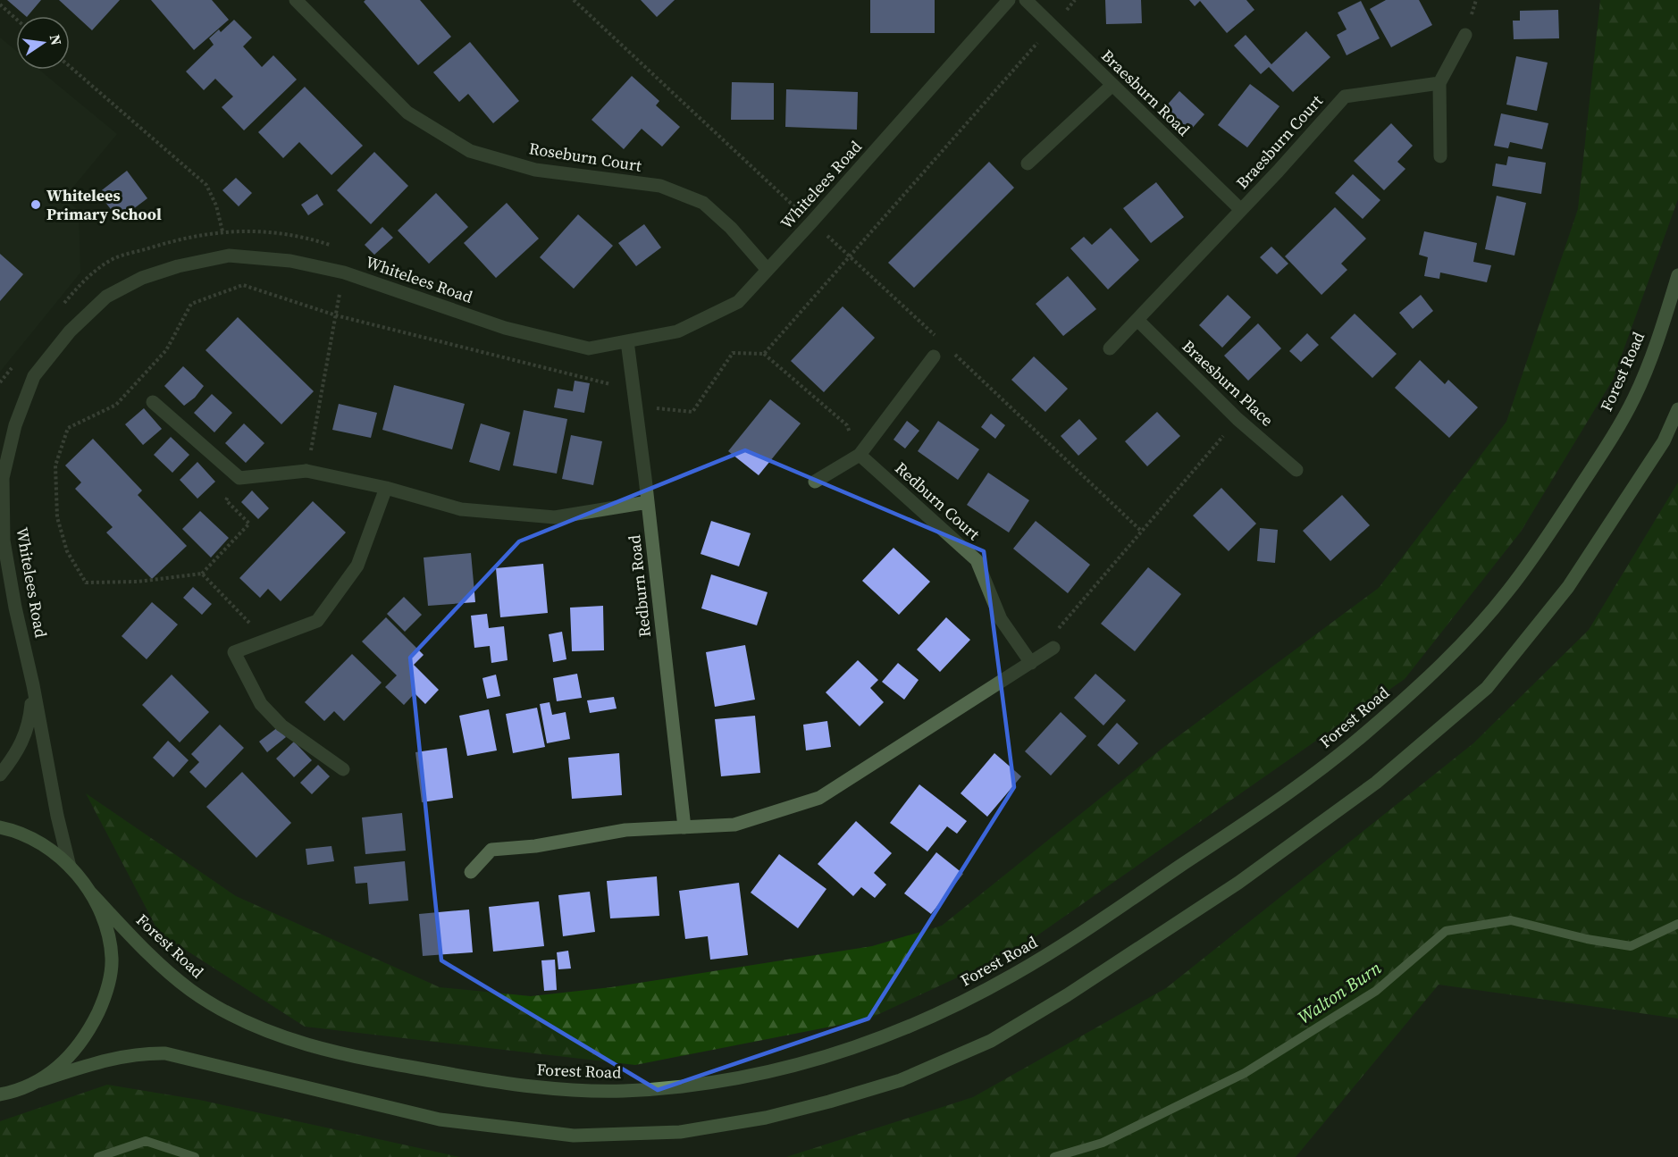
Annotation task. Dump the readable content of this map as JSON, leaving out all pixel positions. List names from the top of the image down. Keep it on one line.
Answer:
{"streets":{"street":["Braesburn Road","Braesburn Court","Roseburn Court","Whitelees Road","Forest Road","Braesburn Place","Redburn Court","Redburn Road"]},"crossings":[["Braesburn Road","Braesburn Court"],["Roseburn Court","Whitelees Road"],["Whitelees Road","Redburn Road"]],"water":["Walton Burn"],"places":["Whitelees Primary School"],"north":"right"}
